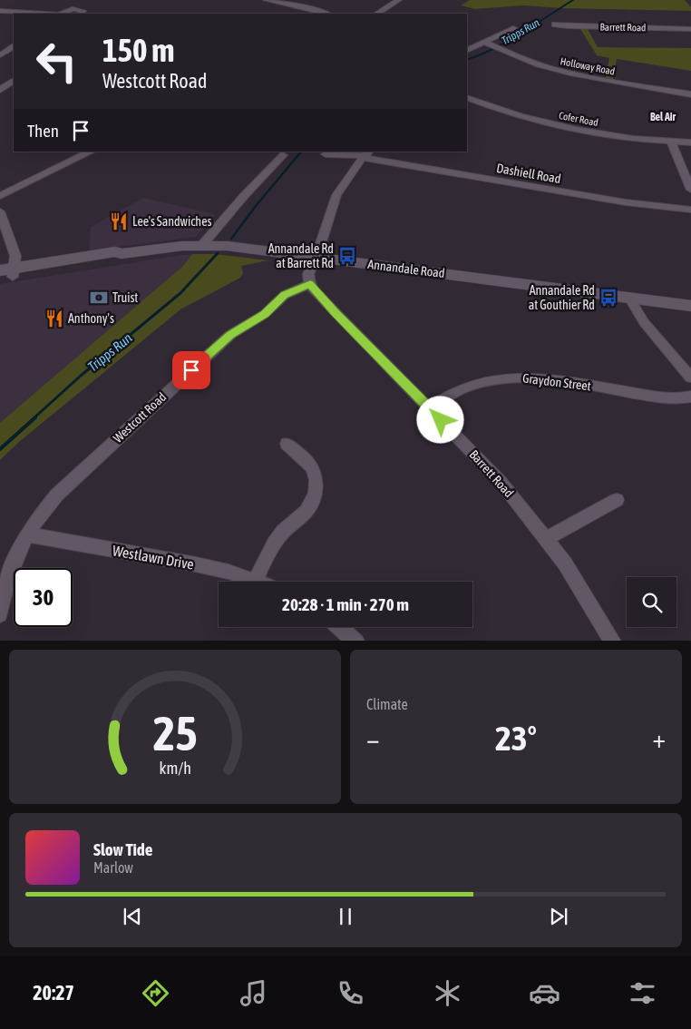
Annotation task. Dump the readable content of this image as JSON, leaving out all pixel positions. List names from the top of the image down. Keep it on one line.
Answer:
{"streets":{"main road":["Annandale Road"],"street":["Barrett Road","Holloway Road","Cofer Road","Dashiell Road","Graydon Street","Westcott Road","Westlawn Drive"]},"crossings":[["Barrett Road","Graydon Street"],["Barrett Road","Westcott Road"],["Westcott Road","Westlawn Drive"]],"districts":["Bel Air"],"water":["Tripps Run"],"places":{"restaurant":["Lee's Sandwiches","Anthony's"],"bus stop":["Annandale Rd at Barrett Rd","Annandale Rd at Gouthier Rd"],"bank":["Truist"]},"page":{"turn":["150 m","Westcott Road"],"then":"Then","limit":"30","trip":"20:28 · 1 min · 270 m","tile":"Climate","heat":["−","23°","+"],"song":["Slow Tide","Marlow"],"tabs":"20:27","gauge":["25","km/h"]}}
